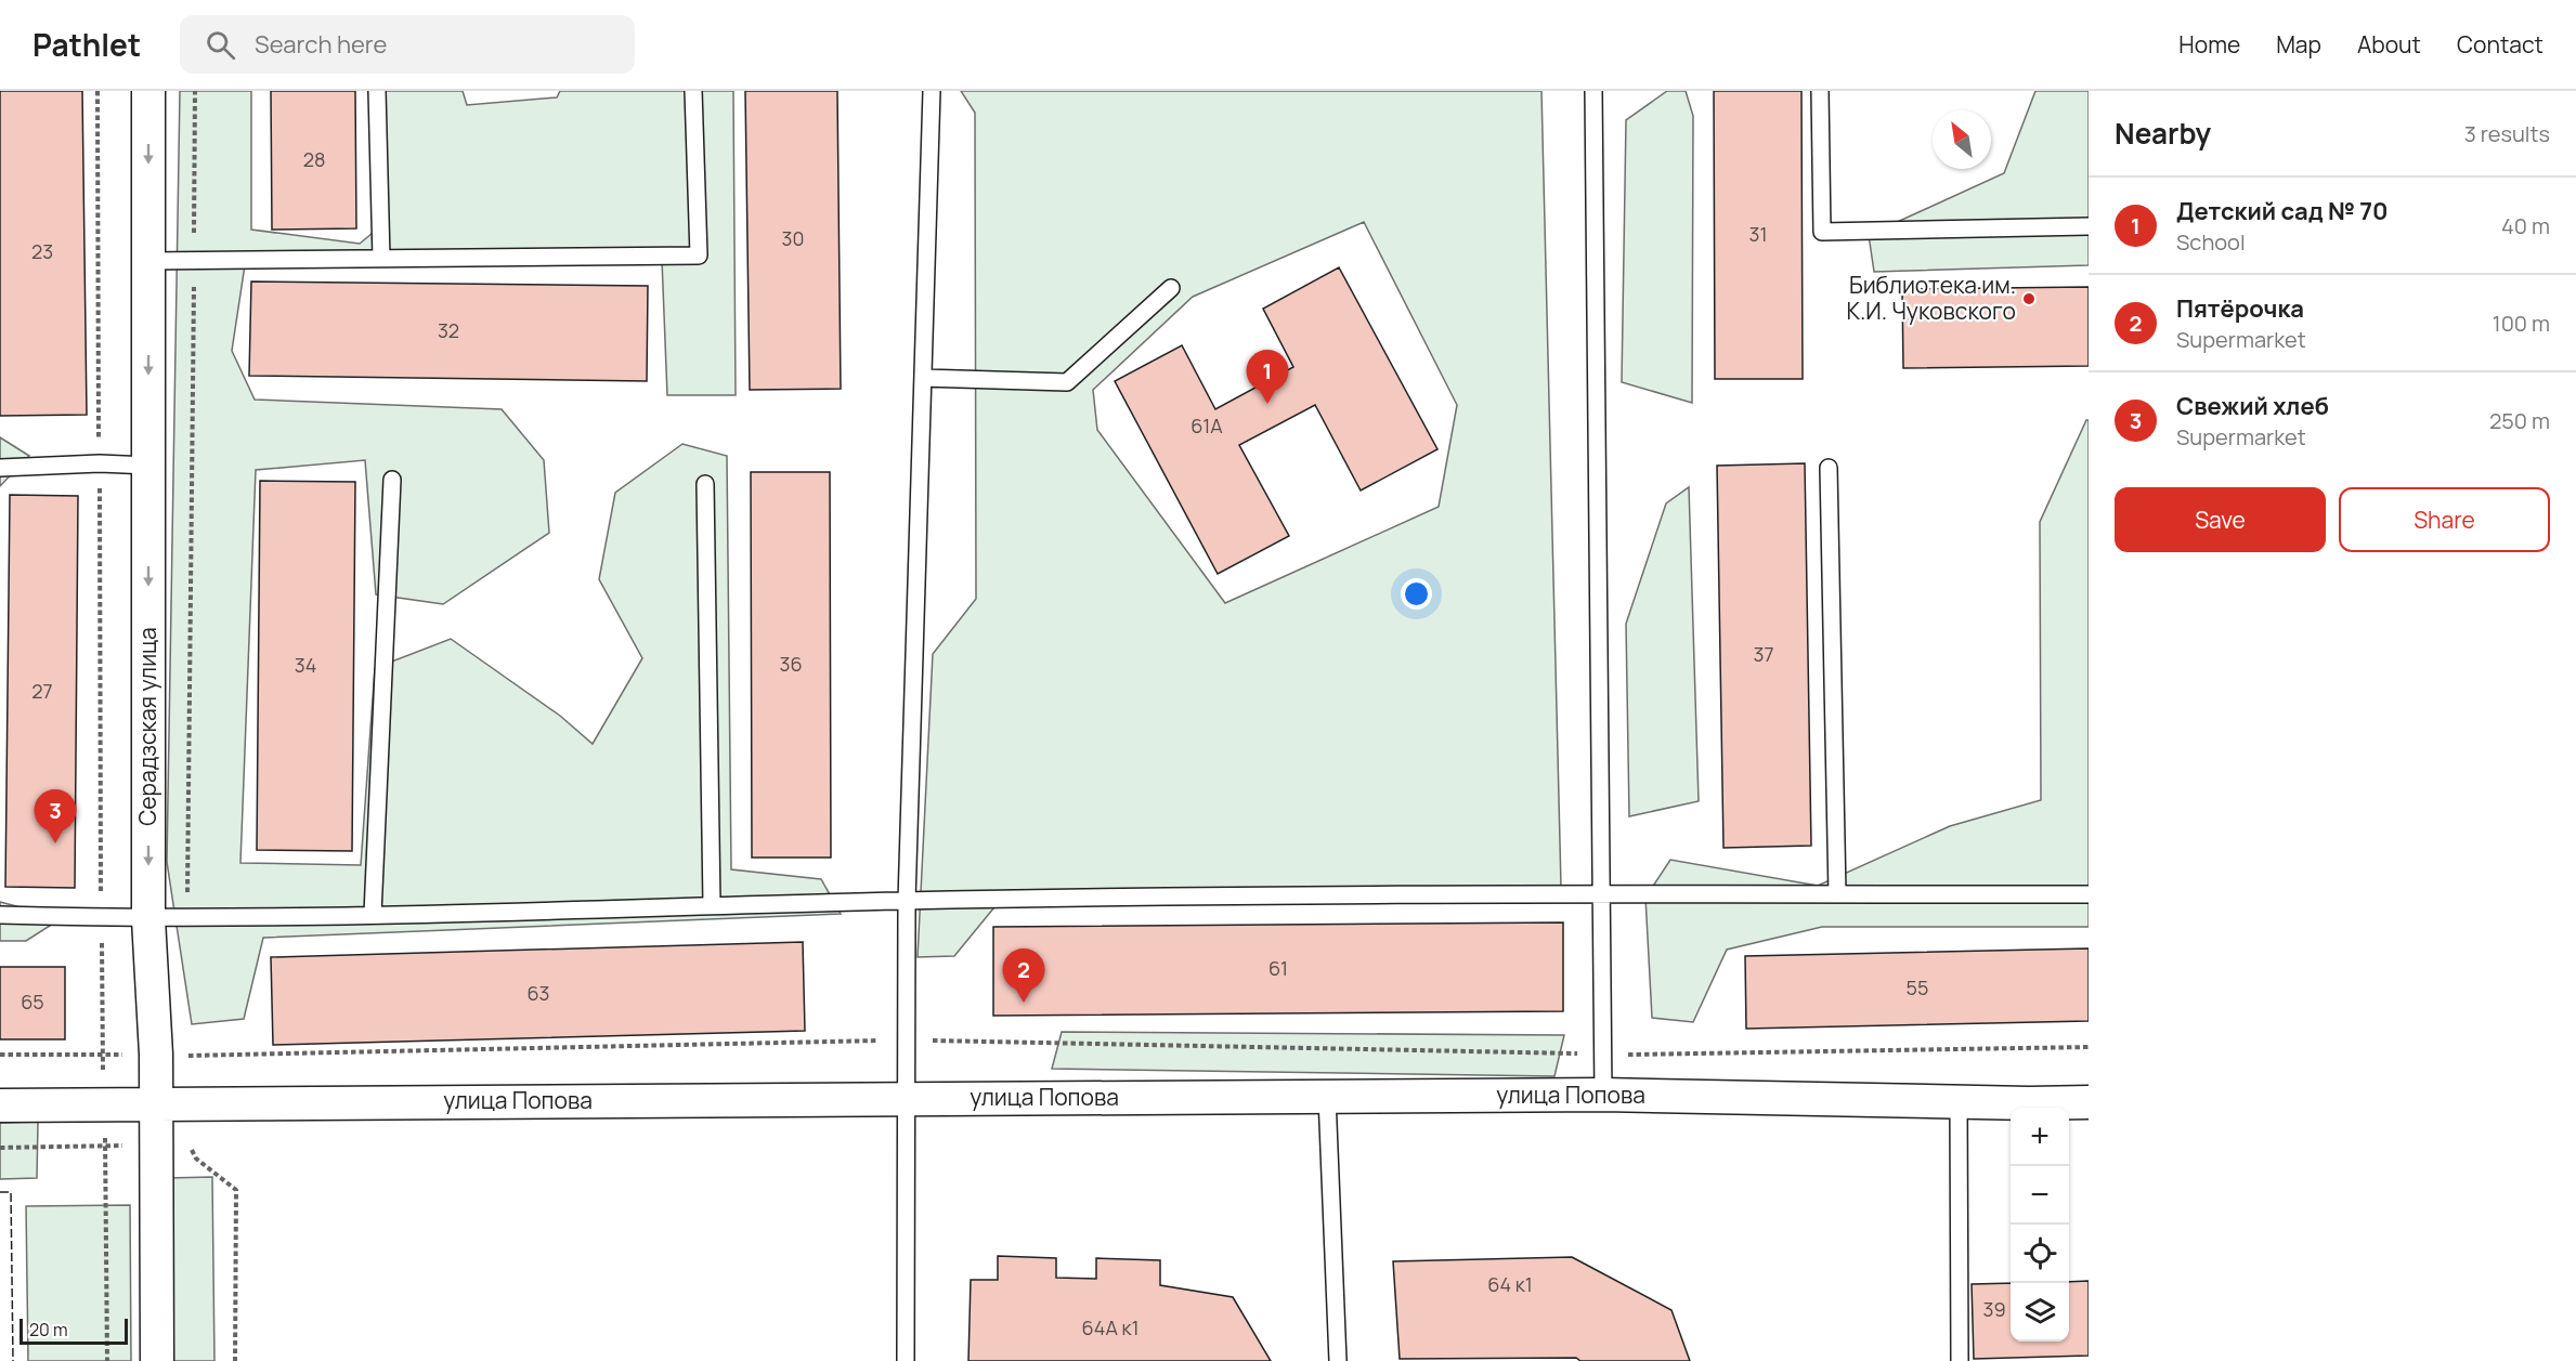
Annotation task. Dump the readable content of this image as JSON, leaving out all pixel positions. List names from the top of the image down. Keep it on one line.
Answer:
{"streets":{"street":["Серадзская улица","улица Попова"]},"crossings":[["Серадзская улица","улица Попова"]],"one_way":["Серадзская улица"],"places":["Библиотека им. К.И. Чуковского"],"house_numbers":["28","31","30","23","32","61А","37","36","34","27","61","55","63","65","64 к1","39","64А к1"],"scale_bar":"20 m","north":"top left","page":{"header":"Pathlet","search":"Search here","nav":["Home","Map","About","Contact"],"heading":["Nearby","3 results"],"list":[{"mark":"1","name":"Детский сад № 70","note":"School","value":"40 m"},{"mark":"2","name":"Пятёрочка","note":"Supermarket","value":"100 m"},{"mark":"3","name":"Свежий хлеб","note":"Supermarket","value":"250 m"}],"pins":["1","3","2"],"buttons":["Save","Share"],"map_buttons":["+","−"],"scale":"20 m"}}
